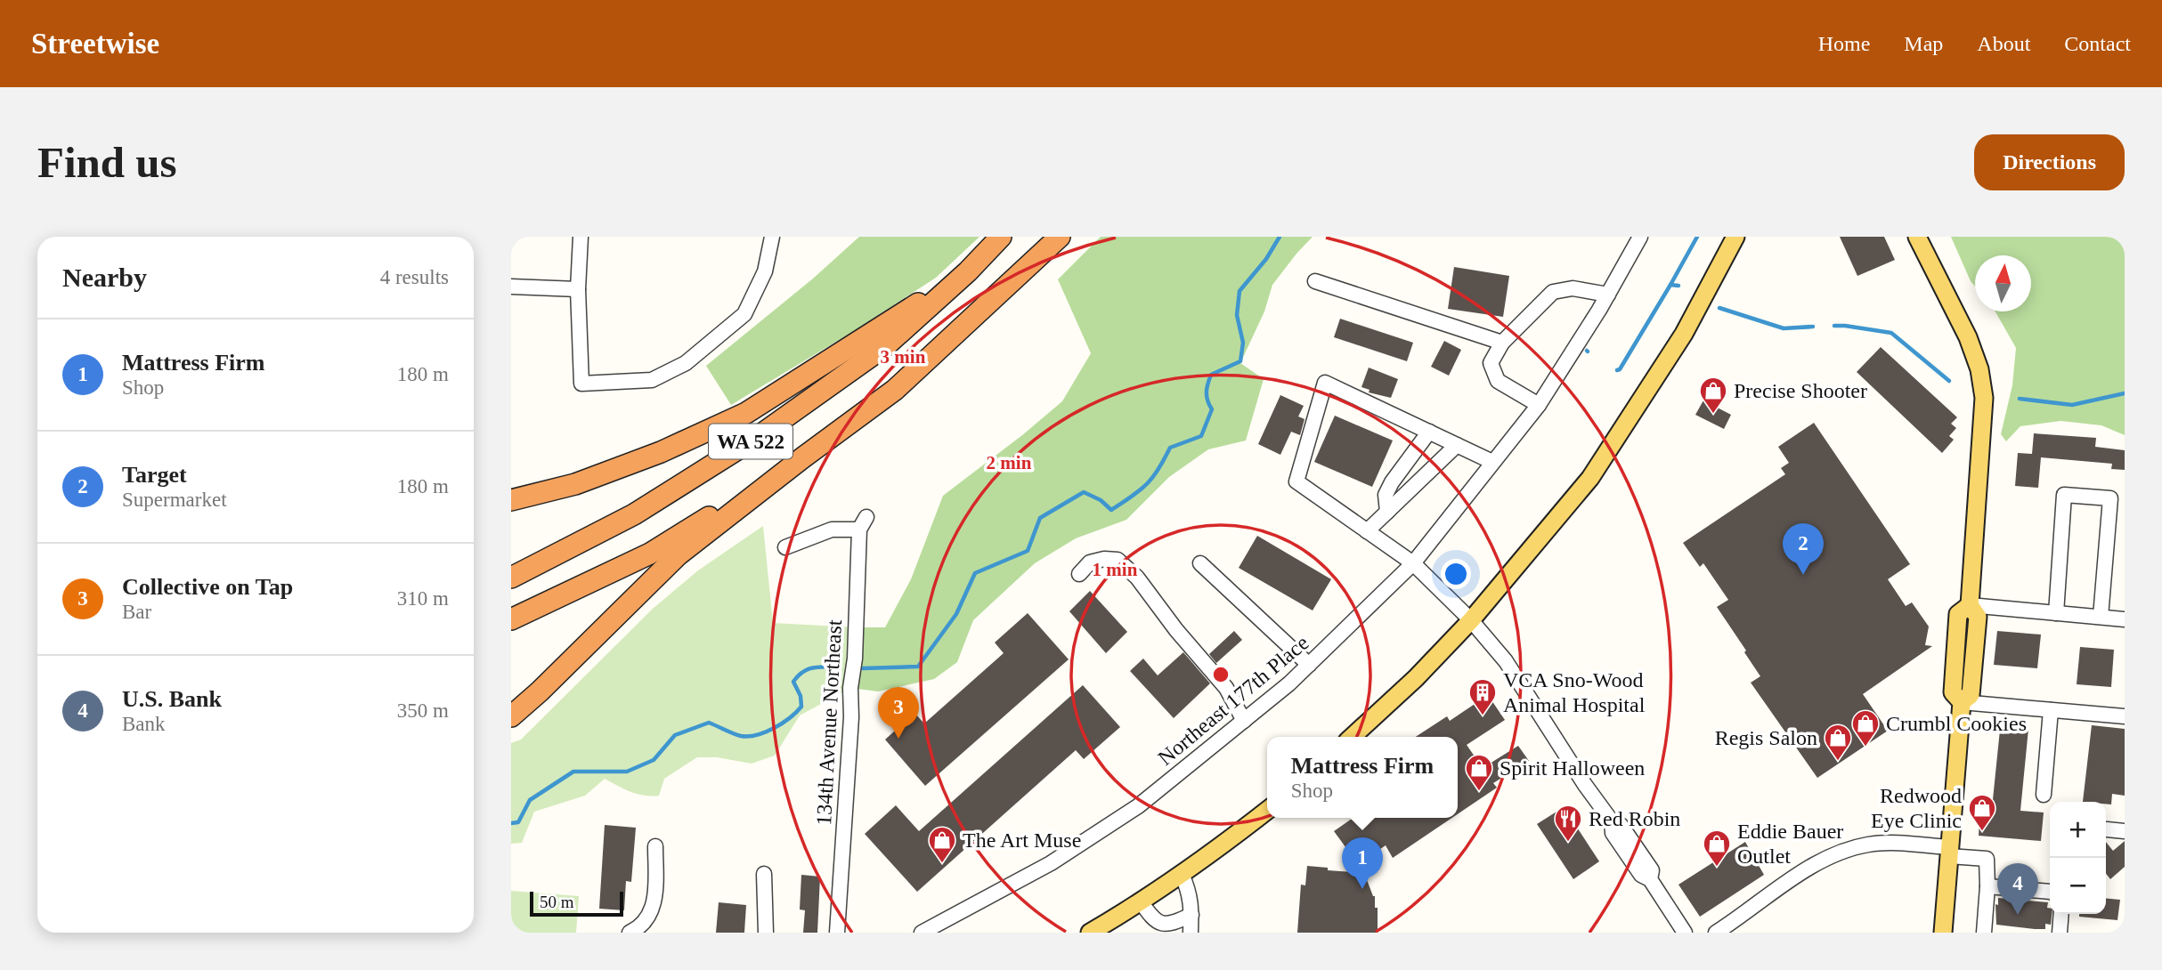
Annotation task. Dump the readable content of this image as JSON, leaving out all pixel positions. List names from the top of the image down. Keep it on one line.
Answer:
{"streets":{"highway":["WA 522"],"street":["Northeast 177th Place","134th Avenue Northeast"]},"places":{"shop":["Precise Shooter","Crumbl Cookies","Regis Salon","Spirit Halloween","Redwood Eye Clinic","The Art Muse","Eddie Bauer Outlet"],"building":["VCA Sno-Wood Animal Hospital"],"restaurant":["Red Robin"]},"scale_bar":"50 m","north":"top","page":{"header":"Streetwise","nav":["Home","Map","About","Contact"],"buttons":"Directions","title":"Find us","heading":["Nearby","4 results"],"list":[{"mark":"1","name":"Mattress Firm","note":"Shop","value":"180 m"},{"mark":"2","name":"Target","note":"Supermarket","value":"180 m"},{"mark":"3","name":"Collective on Tap","note":"Bar","value":"310 m"},{"mark":"4","name":"U.S. Bank","note":"Bank","value":"350 m"}],"pins":["2","3","1","4"],"popup":["Mattress Firm","Shop"],"map_buttons":["+","−"],"scale":"50 m"},"rings":["3 min","2 min","1 min"]}
